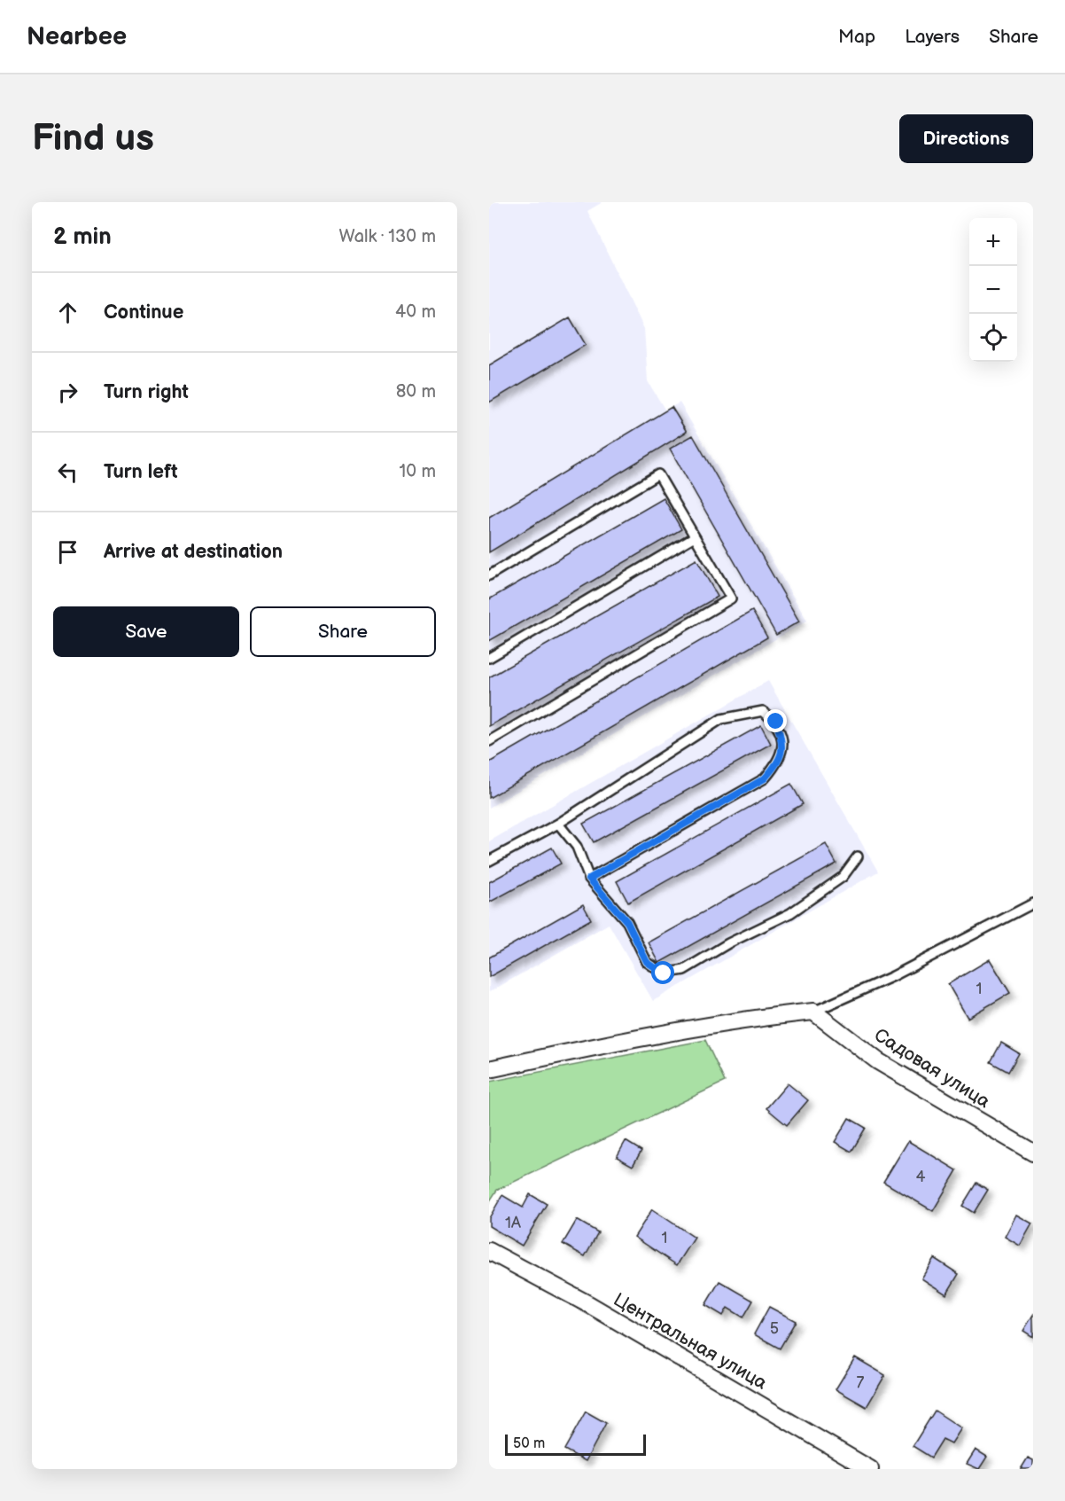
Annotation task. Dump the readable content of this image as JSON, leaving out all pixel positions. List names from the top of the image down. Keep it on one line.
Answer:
{"streets":{"street":["Садовая улица","Центральная улица"]},"house_numbers":["1","4","1А","1","5","7"],"scale_bar":"50 m","page":{"header":"Nearbee","nav":["Map","Layers","Share"],"buttons":["Directions",["Save","Share"]],"title":"Find us","heading":["2 min","Walk · 130 m"],"map_buttons":["+","−"],"list":[["Continue","40 m"],["Turn right","80 m"],["Turn left","10 m"],"Arrive at destination"],"scale":"50 m"}}
